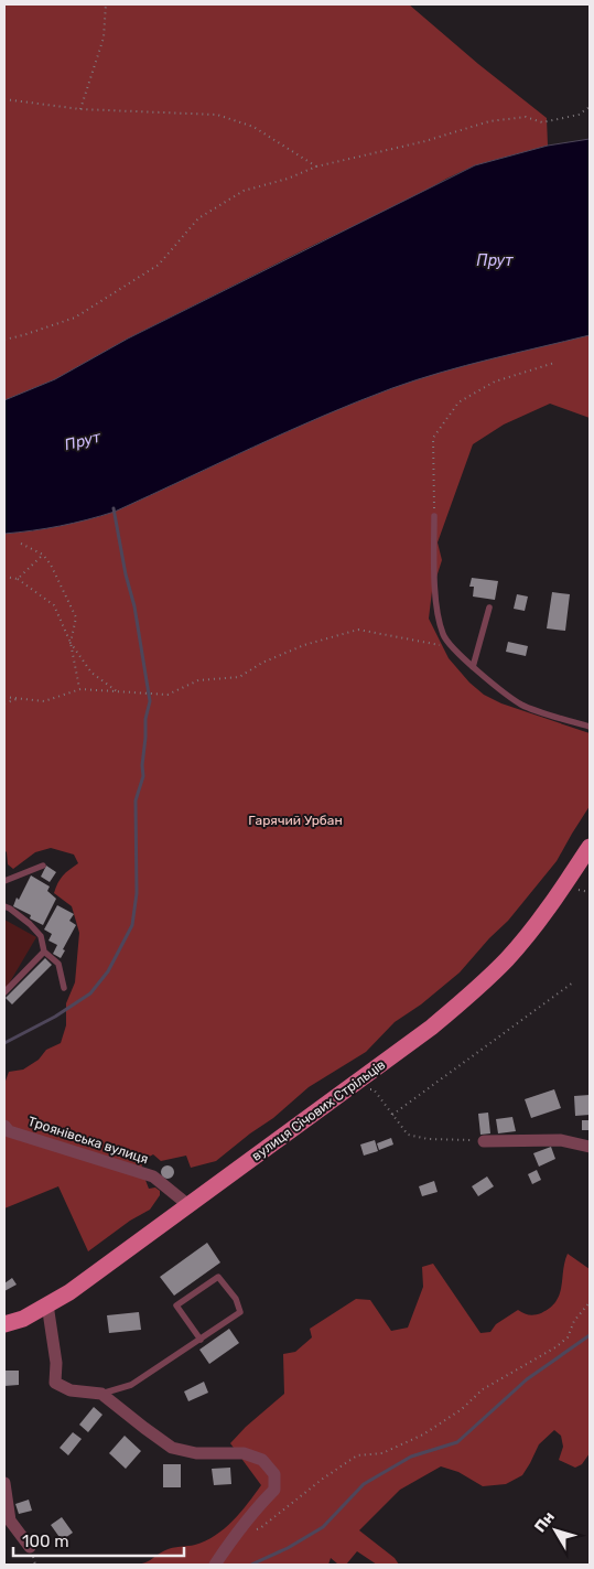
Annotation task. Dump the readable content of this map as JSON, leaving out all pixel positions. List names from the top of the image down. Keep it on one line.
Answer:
{"streets":{"main road":["вулиця Січових Стрільців"],"street":["Троянівська вулиця"]},"crossings":[["вулиця Січових Стрільців","Троянівська вулиця"]],"water":["Прут"],"parks":["Гарячий Урбан"],"scale_bar":"100 m","north":"top left"}
